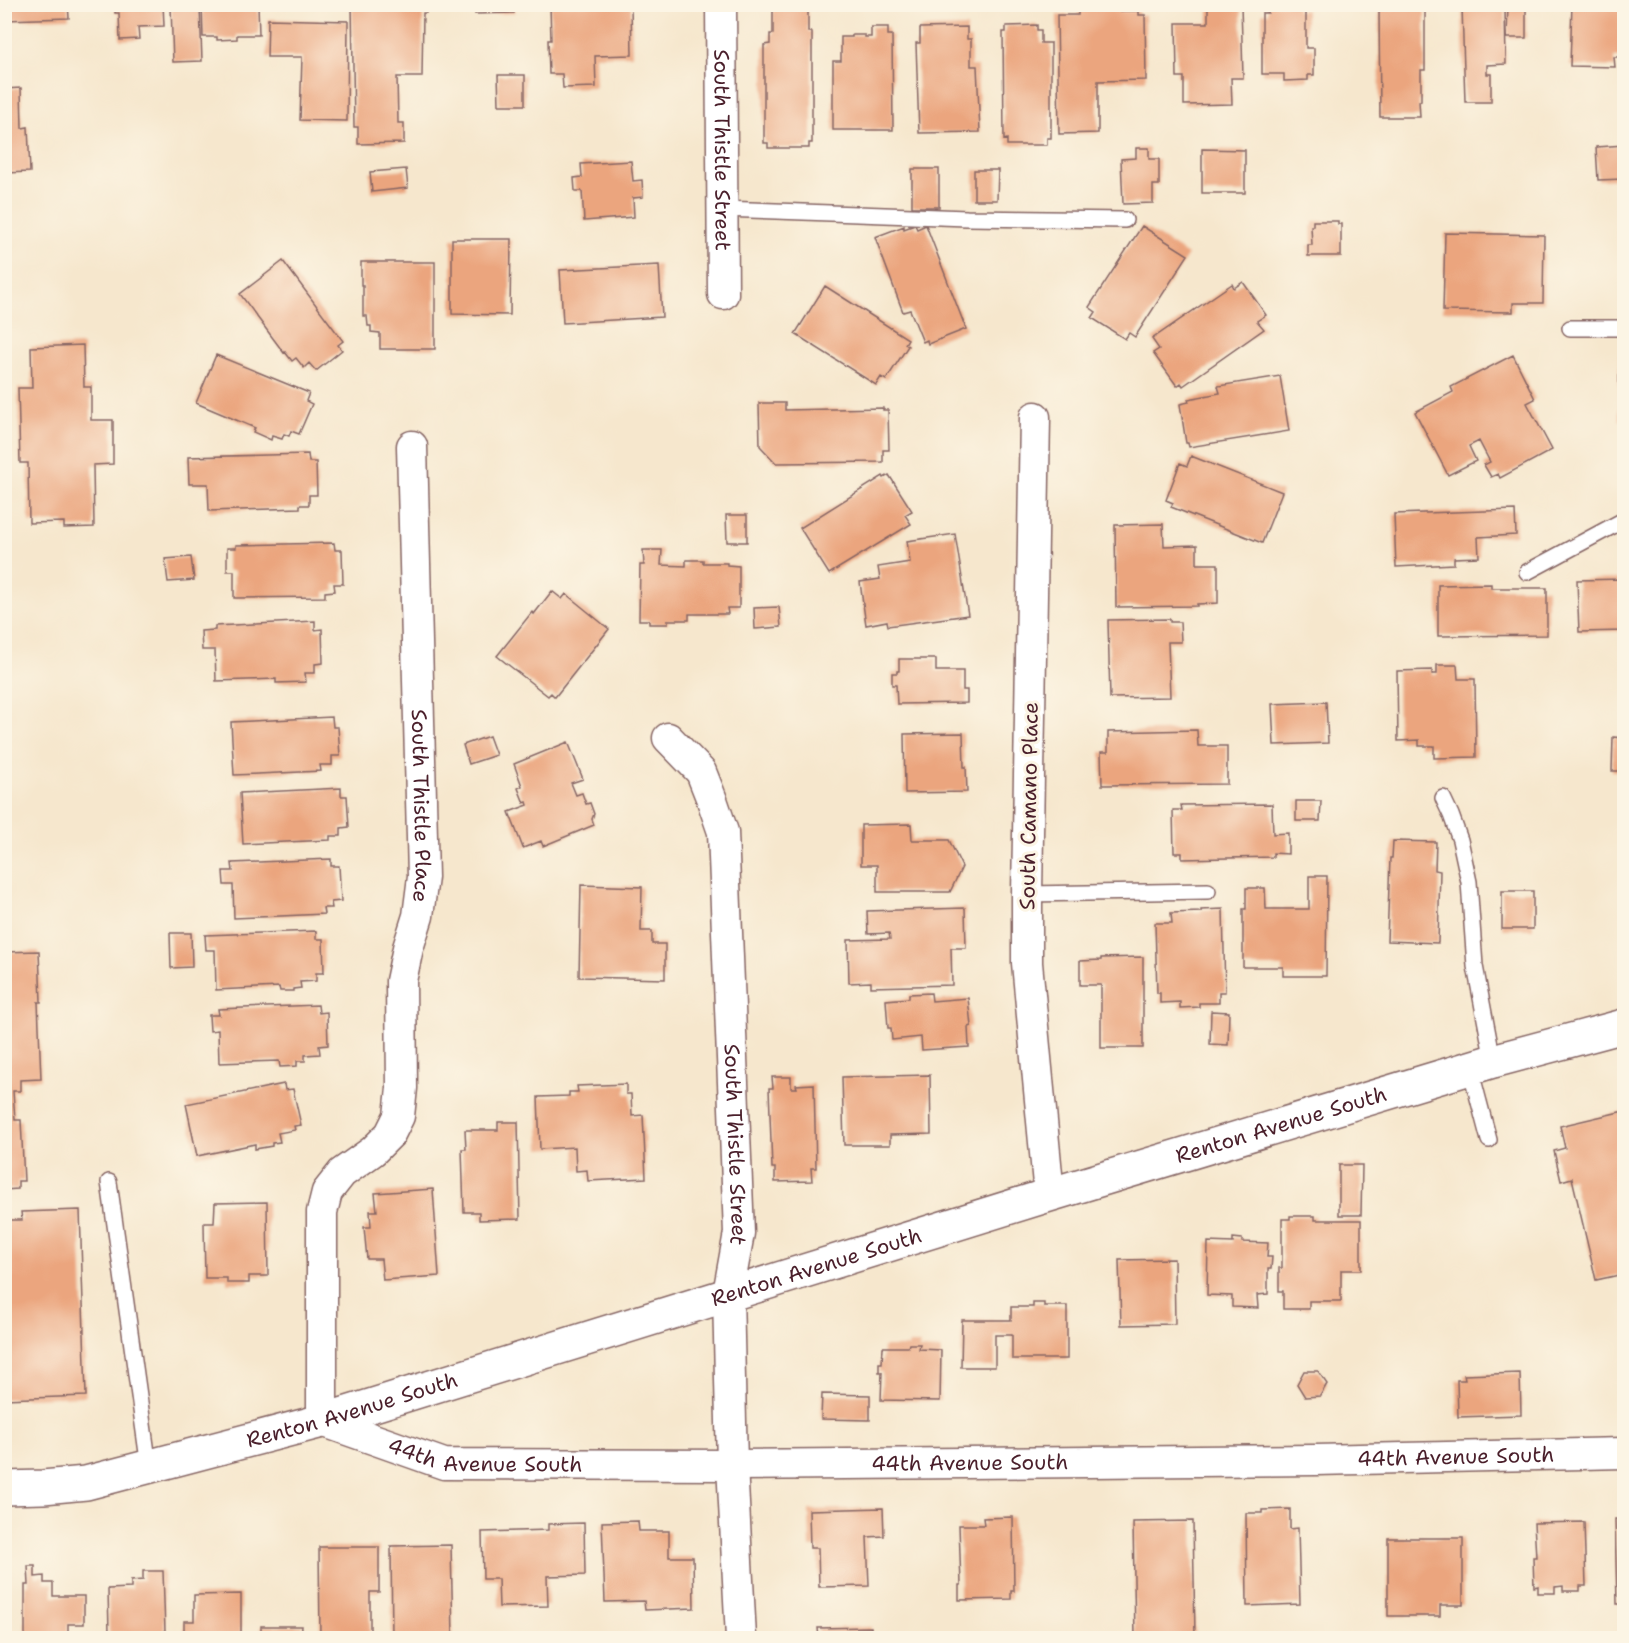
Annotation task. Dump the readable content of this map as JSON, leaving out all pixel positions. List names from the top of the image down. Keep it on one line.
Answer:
{"streets":{"main road":["Renton Avenue South"],"street":["South Thistle Street","South Thistle Place","South Camano Place","44th Avenue South"]},"crossings":[["South Thistle Street","Renton Avenue South"],["South Thistle Street","44th Avenue South"],["South Thistle Place","Renton Avenue South"],["South Thistle Place","44th Avenue South"],["South Camano Place","Renton Avenue South"],["Renton Avenue South","44th Avenue South"]]}
